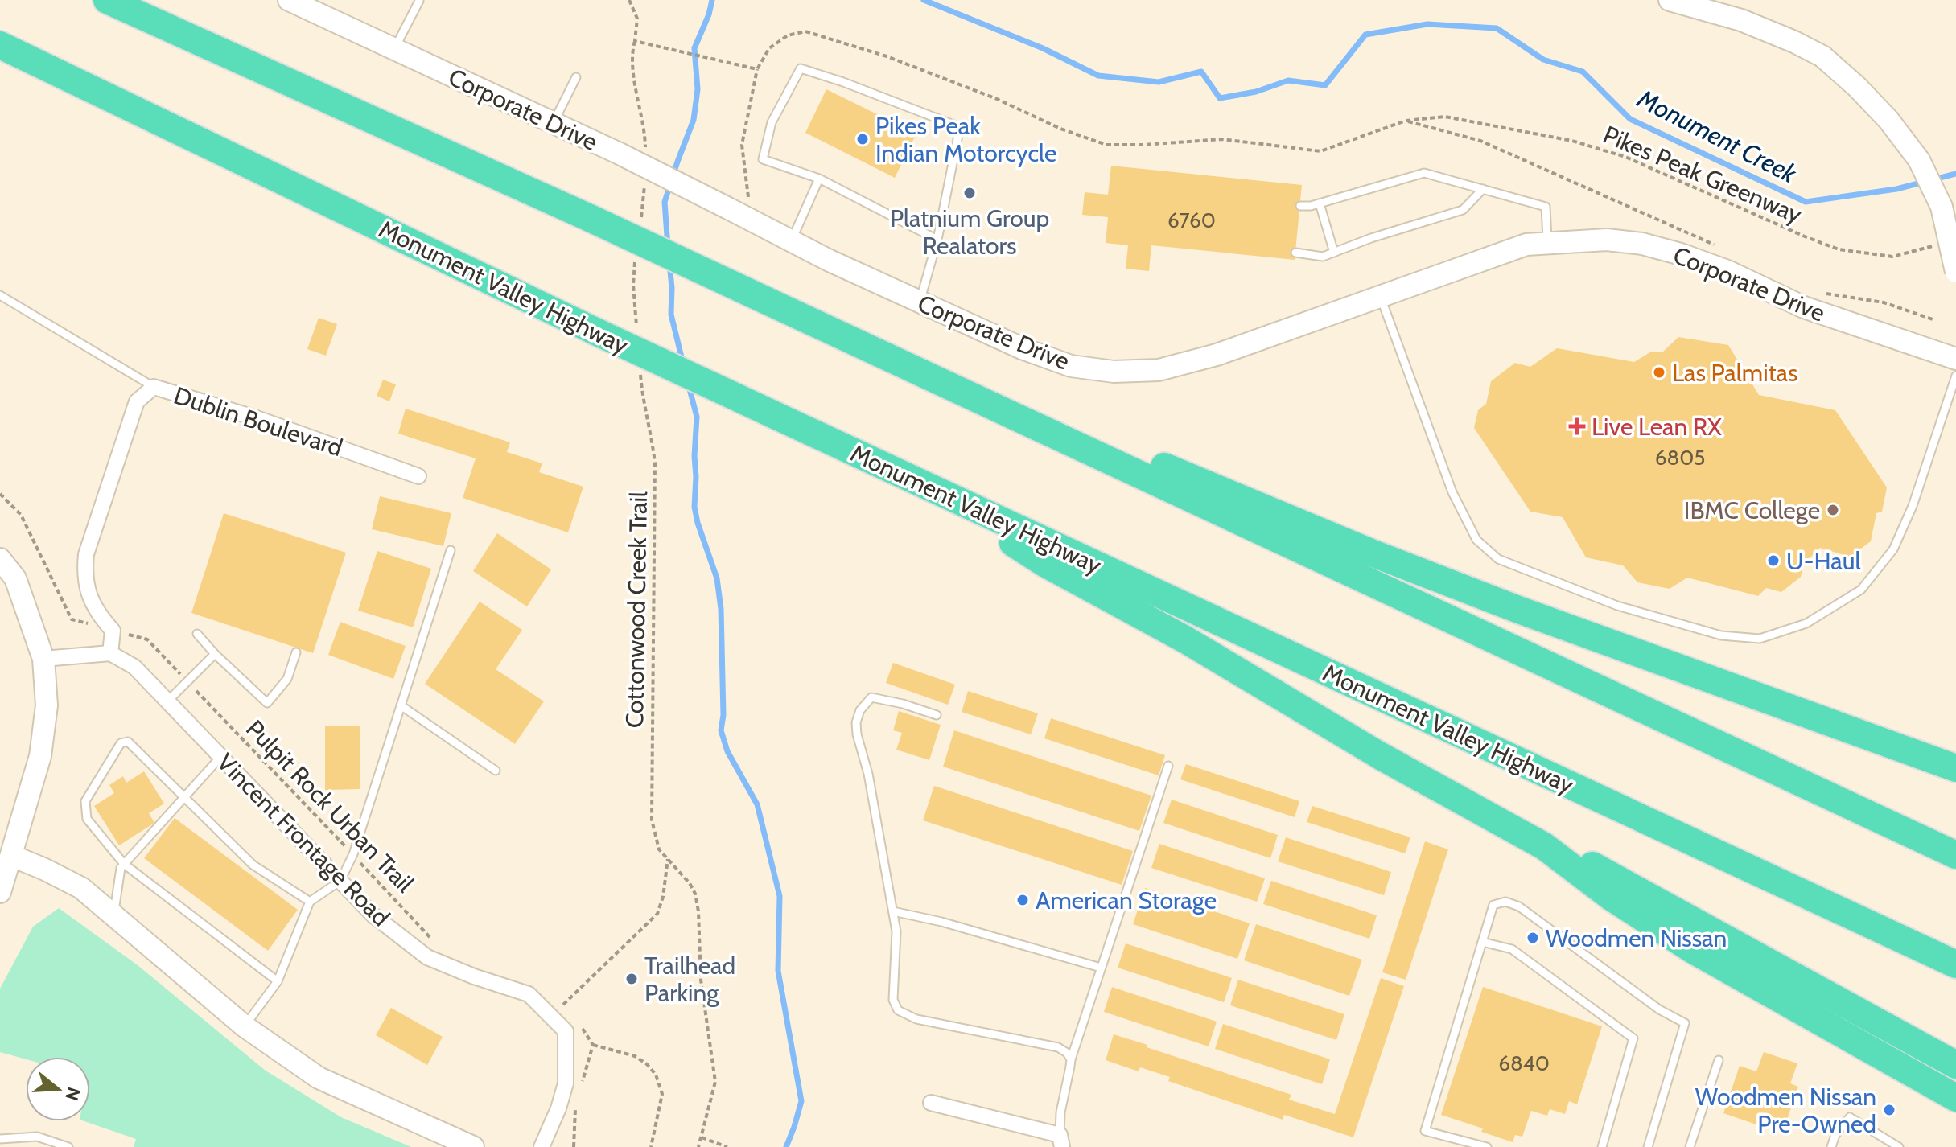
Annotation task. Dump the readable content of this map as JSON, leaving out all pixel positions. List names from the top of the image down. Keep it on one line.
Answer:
{"streets":{"highway":["Monument Valley Highway"],"street":["Corporate Drive","Dublin Boulevard","Vincent Frontage Road"],"path":["Pikes Peak Greenway","Cottonwood Creek Trail","Pulpit Rock Urban Trail"]},"crossings":[["Dublin Boulevard","Pulpit Rock Urban Trail"]],"water":["Monument Creek"],"places":{"other":["Pikes Peak Indian Motorcycle","Platnium Group Realators","Las Palmitas","IBMC College","U-Haul","American Storage","Woodmen Nissan","Trailhead Parking","Woodmen Nissan Pre-Owned"],"health":["Live Lean RX"]},"house_numbers":["6760","6805","6840"],"north":"right"}
